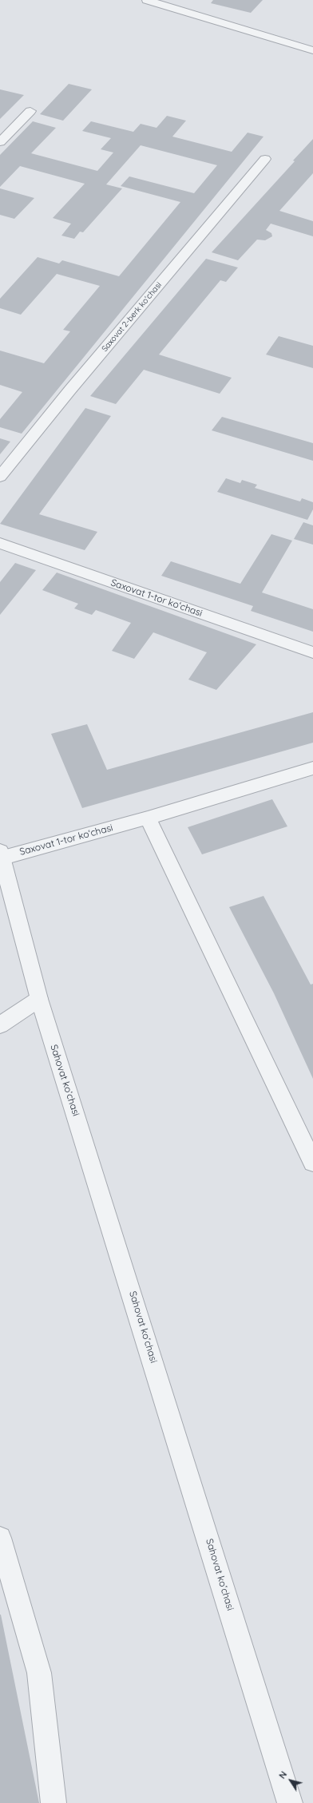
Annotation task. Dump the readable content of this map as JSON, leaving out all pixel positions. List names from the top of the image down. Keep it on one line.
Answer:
{"streets":{"street":["Saxovat 2-berk koʻchasi","Saxovat 1-tor koʻchasi","Sahovat koʻchasi"]},"crossings":[["Saxovat 1-tor koʻchasi","Sahovat koʻchasi"]],"north":"top left"}
